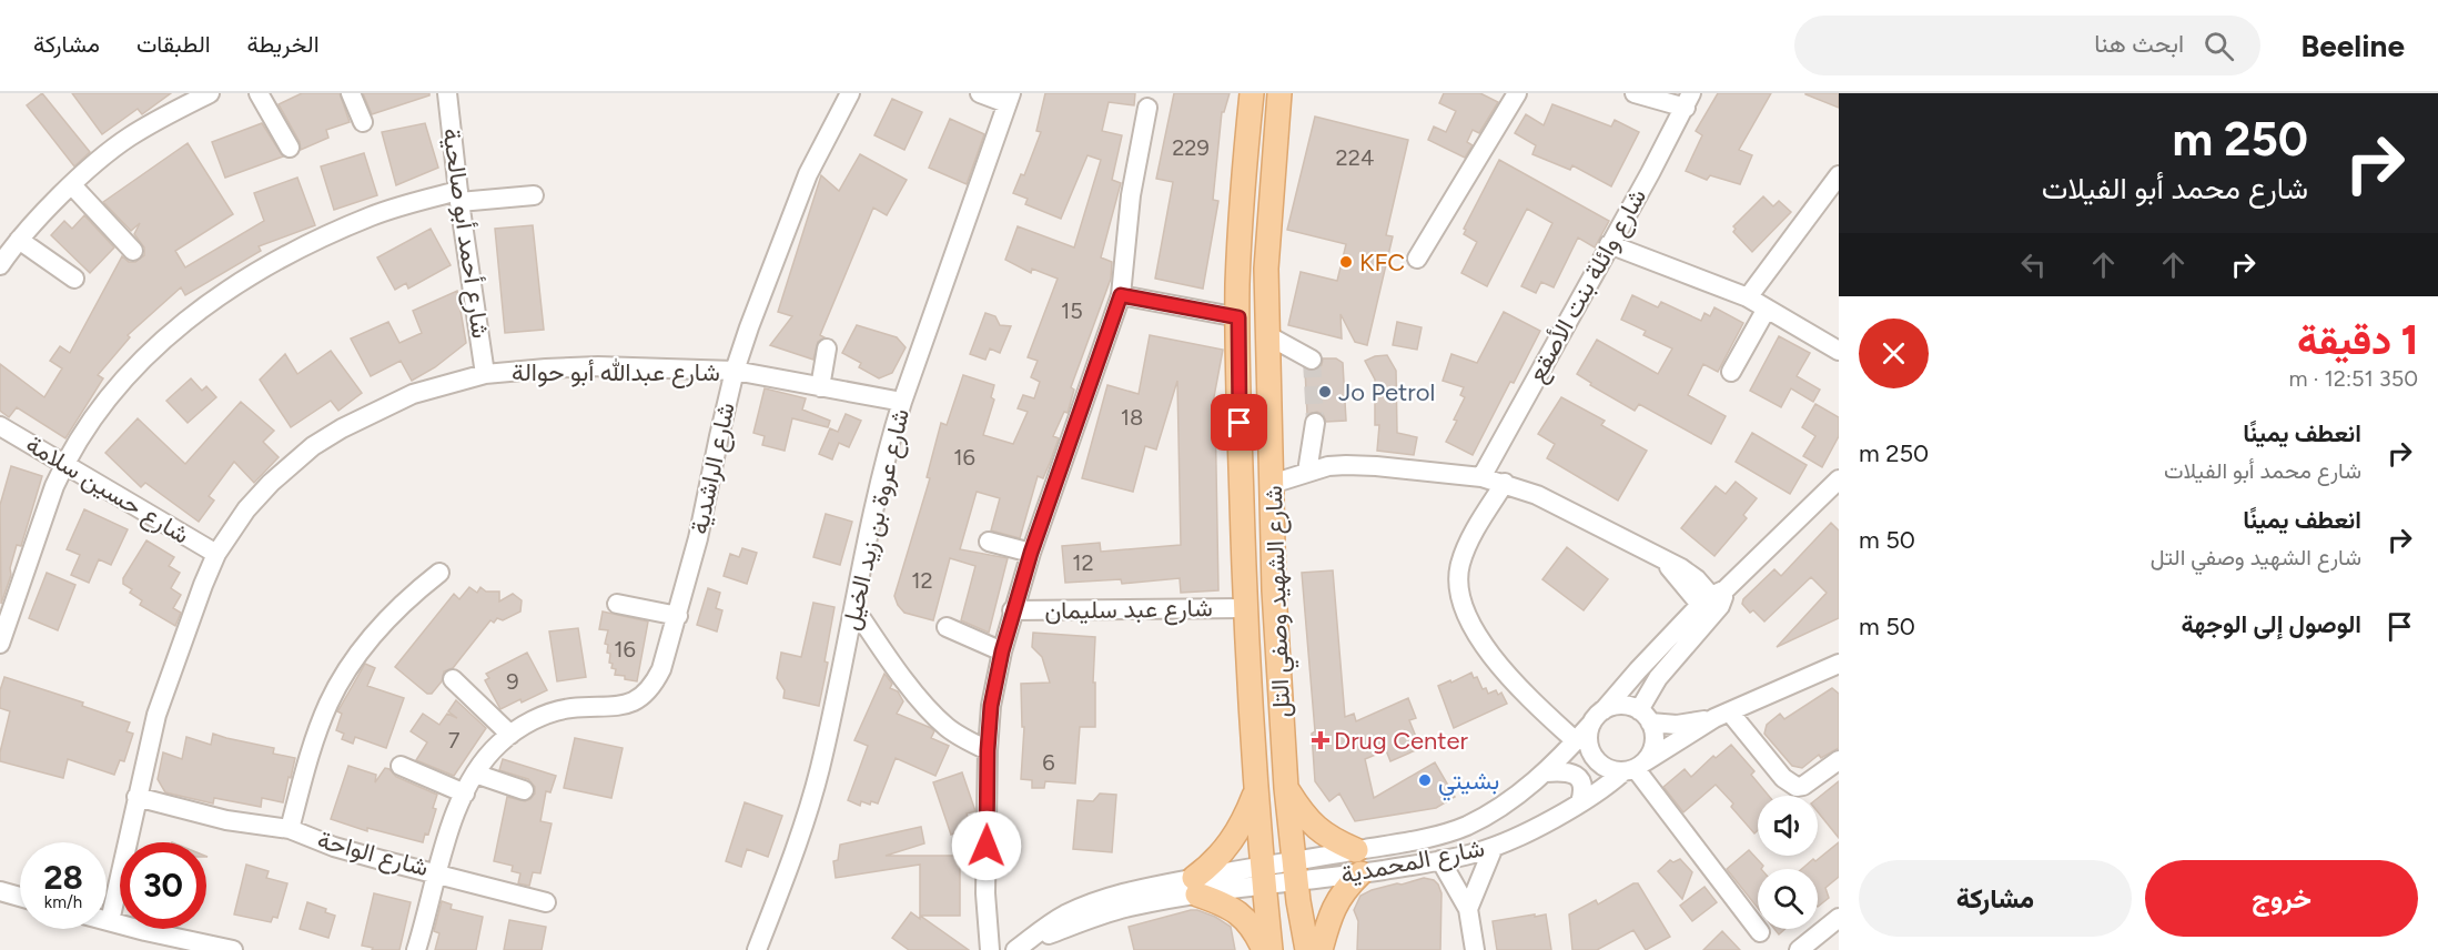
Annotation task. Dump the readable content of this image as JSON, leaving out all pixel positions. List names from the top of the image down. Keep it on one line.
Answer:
{"streets":{"main road":["شارع الشهيد وصفي التل"],"street":["شارع أحمد أبو صالحية","شارع وائلة بنت الأصقع","شارع عبدالله أبو حوالة","شارع الراشدية","شارع حسين سلامة","شارع عروة بن زيد الخيل","شارع عبد سليمان","شارع الواحة","شارع المحمدية"]},"crossings":[["شارع أحمد أبو صالحية","شارع عبدالله أبو حوالة"],["شارع عبدالله أبو حوالة","شارع الراشدية"],["شارع عبدالله أبو حوالة","شارع حسين سلامة"],["شارع عبدالله أبو حوالة","شارع عروة بن زيد الخيل"],["شارع عبدالله أبو حوالة","شارع الواحة"],["شارع الراشدية","شارع الواحة"],["شارع الشهيد وصفي التل","شارع عبد سليمان"],["شارع الشهيد وصفي التل","شارع المحمدية"]],"places":{"other":["KFC","Jo Petrol","بشيتي"],"health":["Drug Center"]},"house_numbers":["229","224","15","18","16","12","12","16","9","7","6"],"page":{"header":"Beeline","search":"ابحث هنا","nav":["الخريطة","الطبقات","مشاركة"],"turn":["250 m","شارع محمد أبو الفيلات"],"heading":["1 دقيقة","350 m · 12:51"],"list":[{"name":"انعطف يمينًا","note":"شارع محمد أبو الفيلات","value":"250 m"},{"name":"انعطف يمينًا","note":"شارع الشهيد وصفي التل","value":"50 m"},{"name":"الوصول إلى الوجهة","value":"50 m"}],"speed":"28 km/h","limit":"30","buttons":["خروج","مشاركة"]}}
